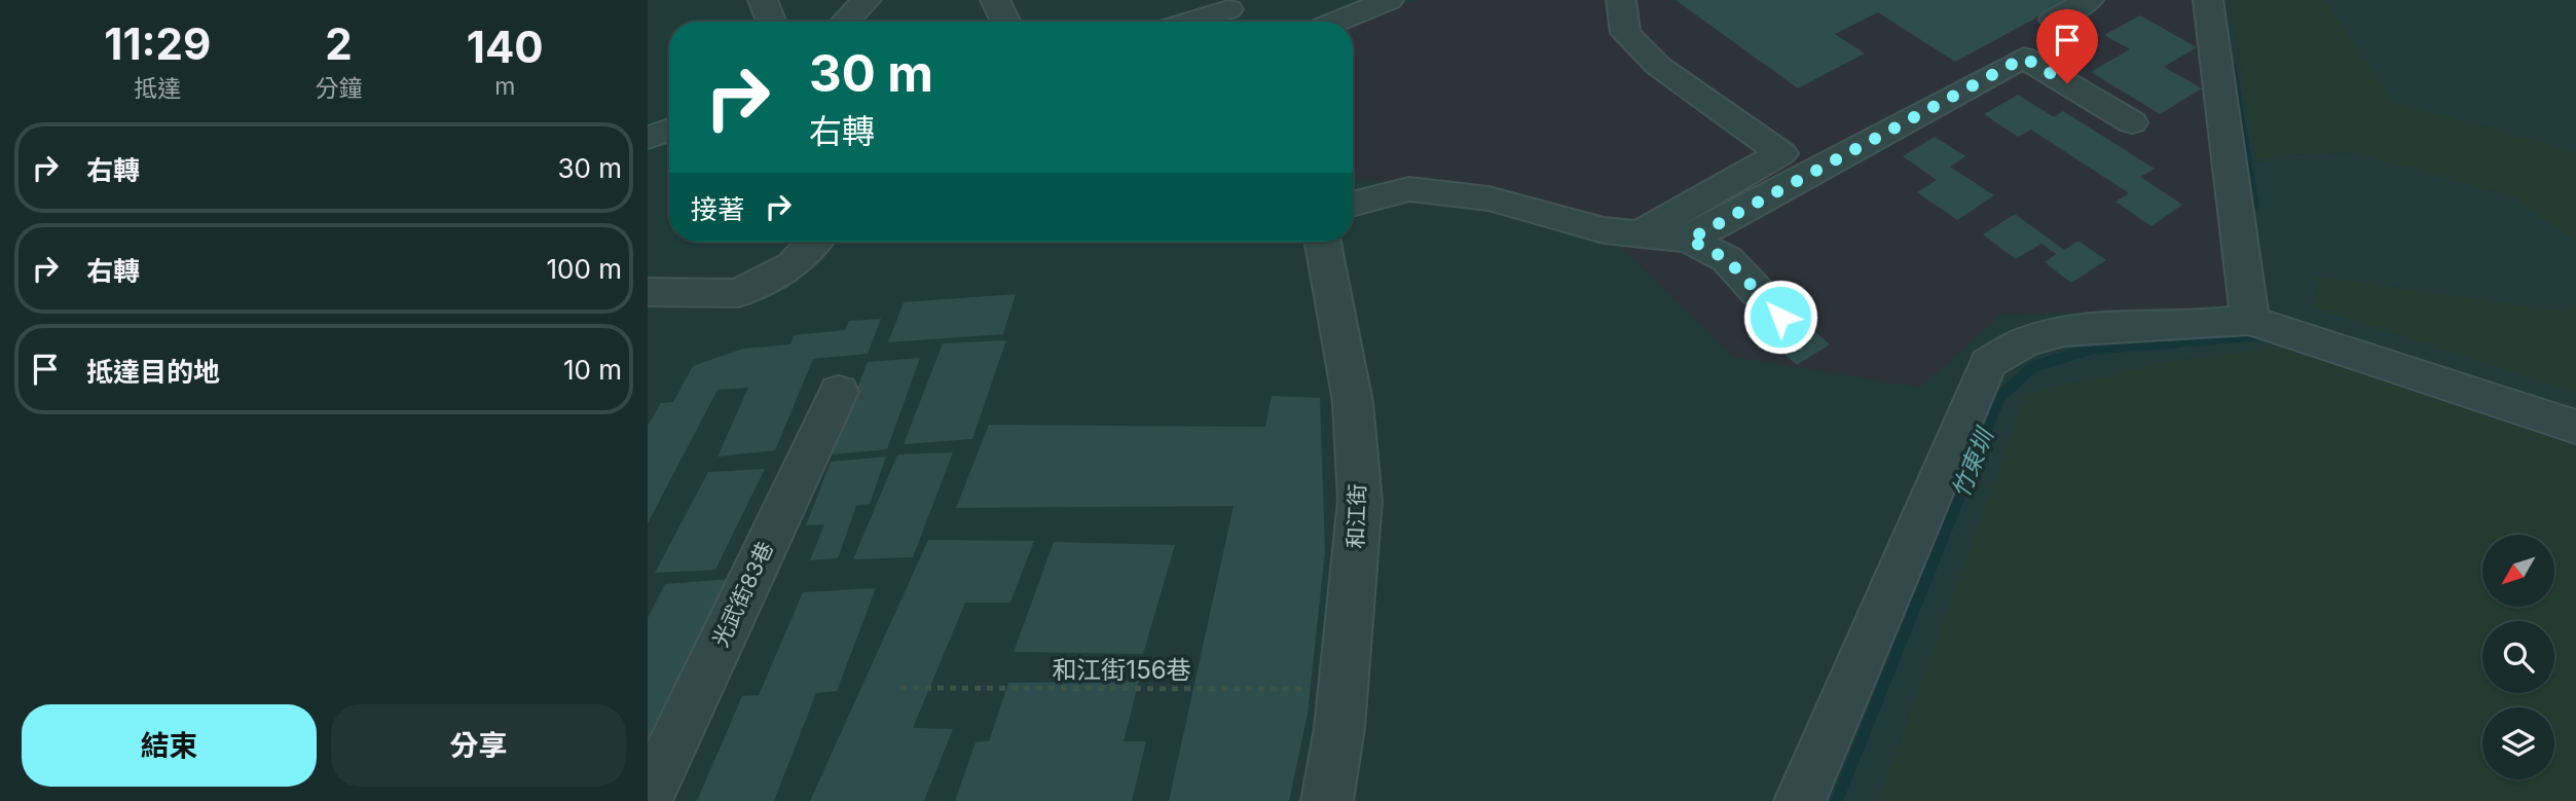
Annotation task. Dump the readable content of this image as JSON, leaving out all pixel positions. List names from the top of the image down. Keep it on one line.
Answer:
{"streets":{"street":["和江街","光武街83巷"],"path":["和江街156巷"]},"crossings":[["和江街","和江街156巷"]],"water":["竹東圳"],"north":"bottom left","page":{"eta":["11:29","抵達","2","分鐘","140","m"],"turn":["30 m","右轉"],"list":[{"name":"右轉","value":"30 m"},{"name":"右轉","value":"100 m"},{"name":"抵達目的地","value":"10 m"}],"then":"接著","buttons":["結束","分享"]}}
